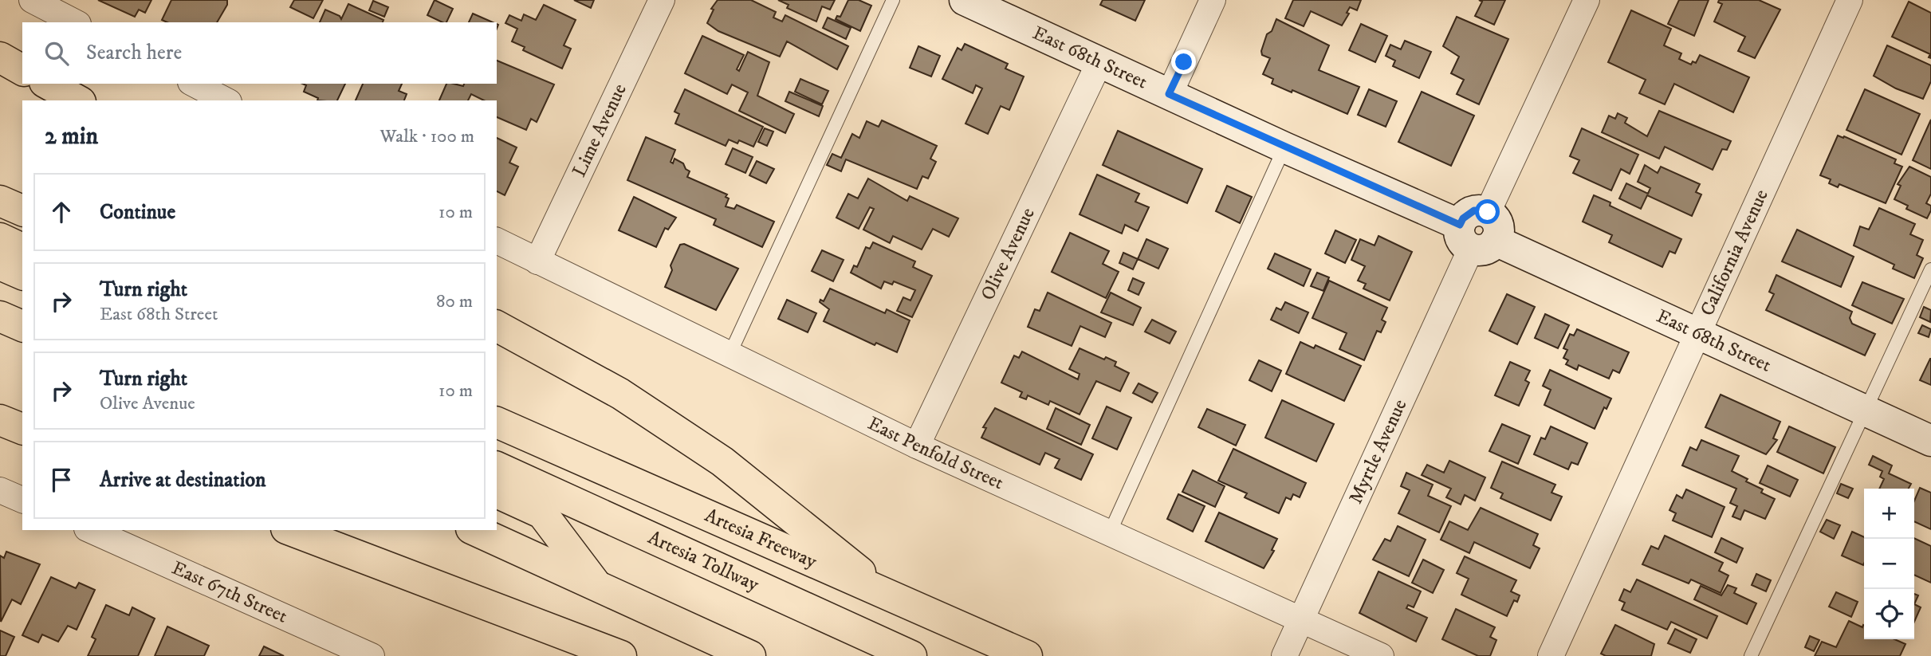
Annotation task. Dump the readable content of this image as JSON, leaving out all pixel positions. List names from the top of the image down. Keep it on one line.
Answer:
{"streets":{"highway":["Artesia Freeway","Artesia Tollway"],"street":["East 68th Street","Lime Avenue","California Avenue","Olive Avenue","Myrtle Avenue","East Penfold Street","East 67th Street"]},"crossings":[["East 68th Street","California Avenue"],["East 68th Street","Olive Avenue"],["East 68th Street","Myrtle Avenue"],["Lime Avenue","East Penfold Street"],["Olive Avenue","East Penfold Street"],["Myrtle Avenue","East Penfold Street"]],"page":{"search":"Search here","heading":["2 min","Walk · 100 m"],"list":[["Continue","10 m"],["Turn right","East 68th Street","80 m"],["Turn right","Olive Avenue","10 m"],"Arrive at destination"],"map_buttons":["+","−"]}}
